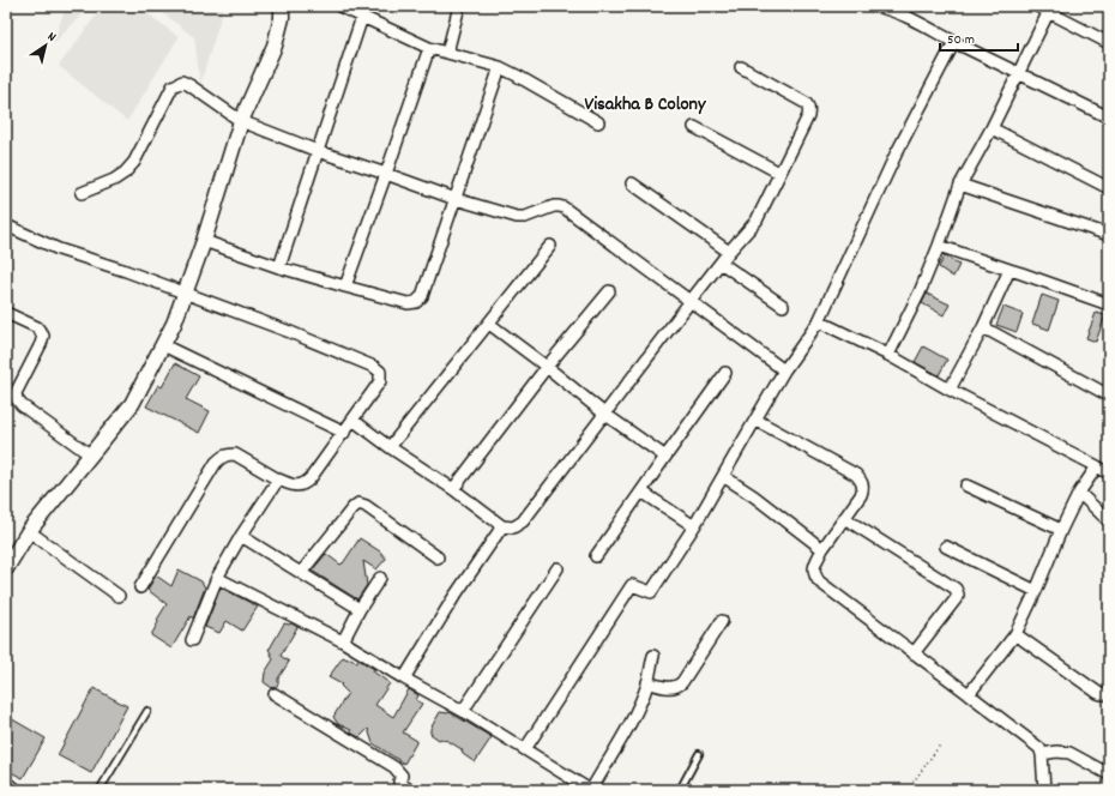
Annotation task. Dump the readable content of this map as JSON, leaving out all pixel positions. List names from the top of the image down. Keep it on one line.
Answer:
{"districts":["Visakha B Colony"],"scale_bar":"50 m","north":"top right"}
